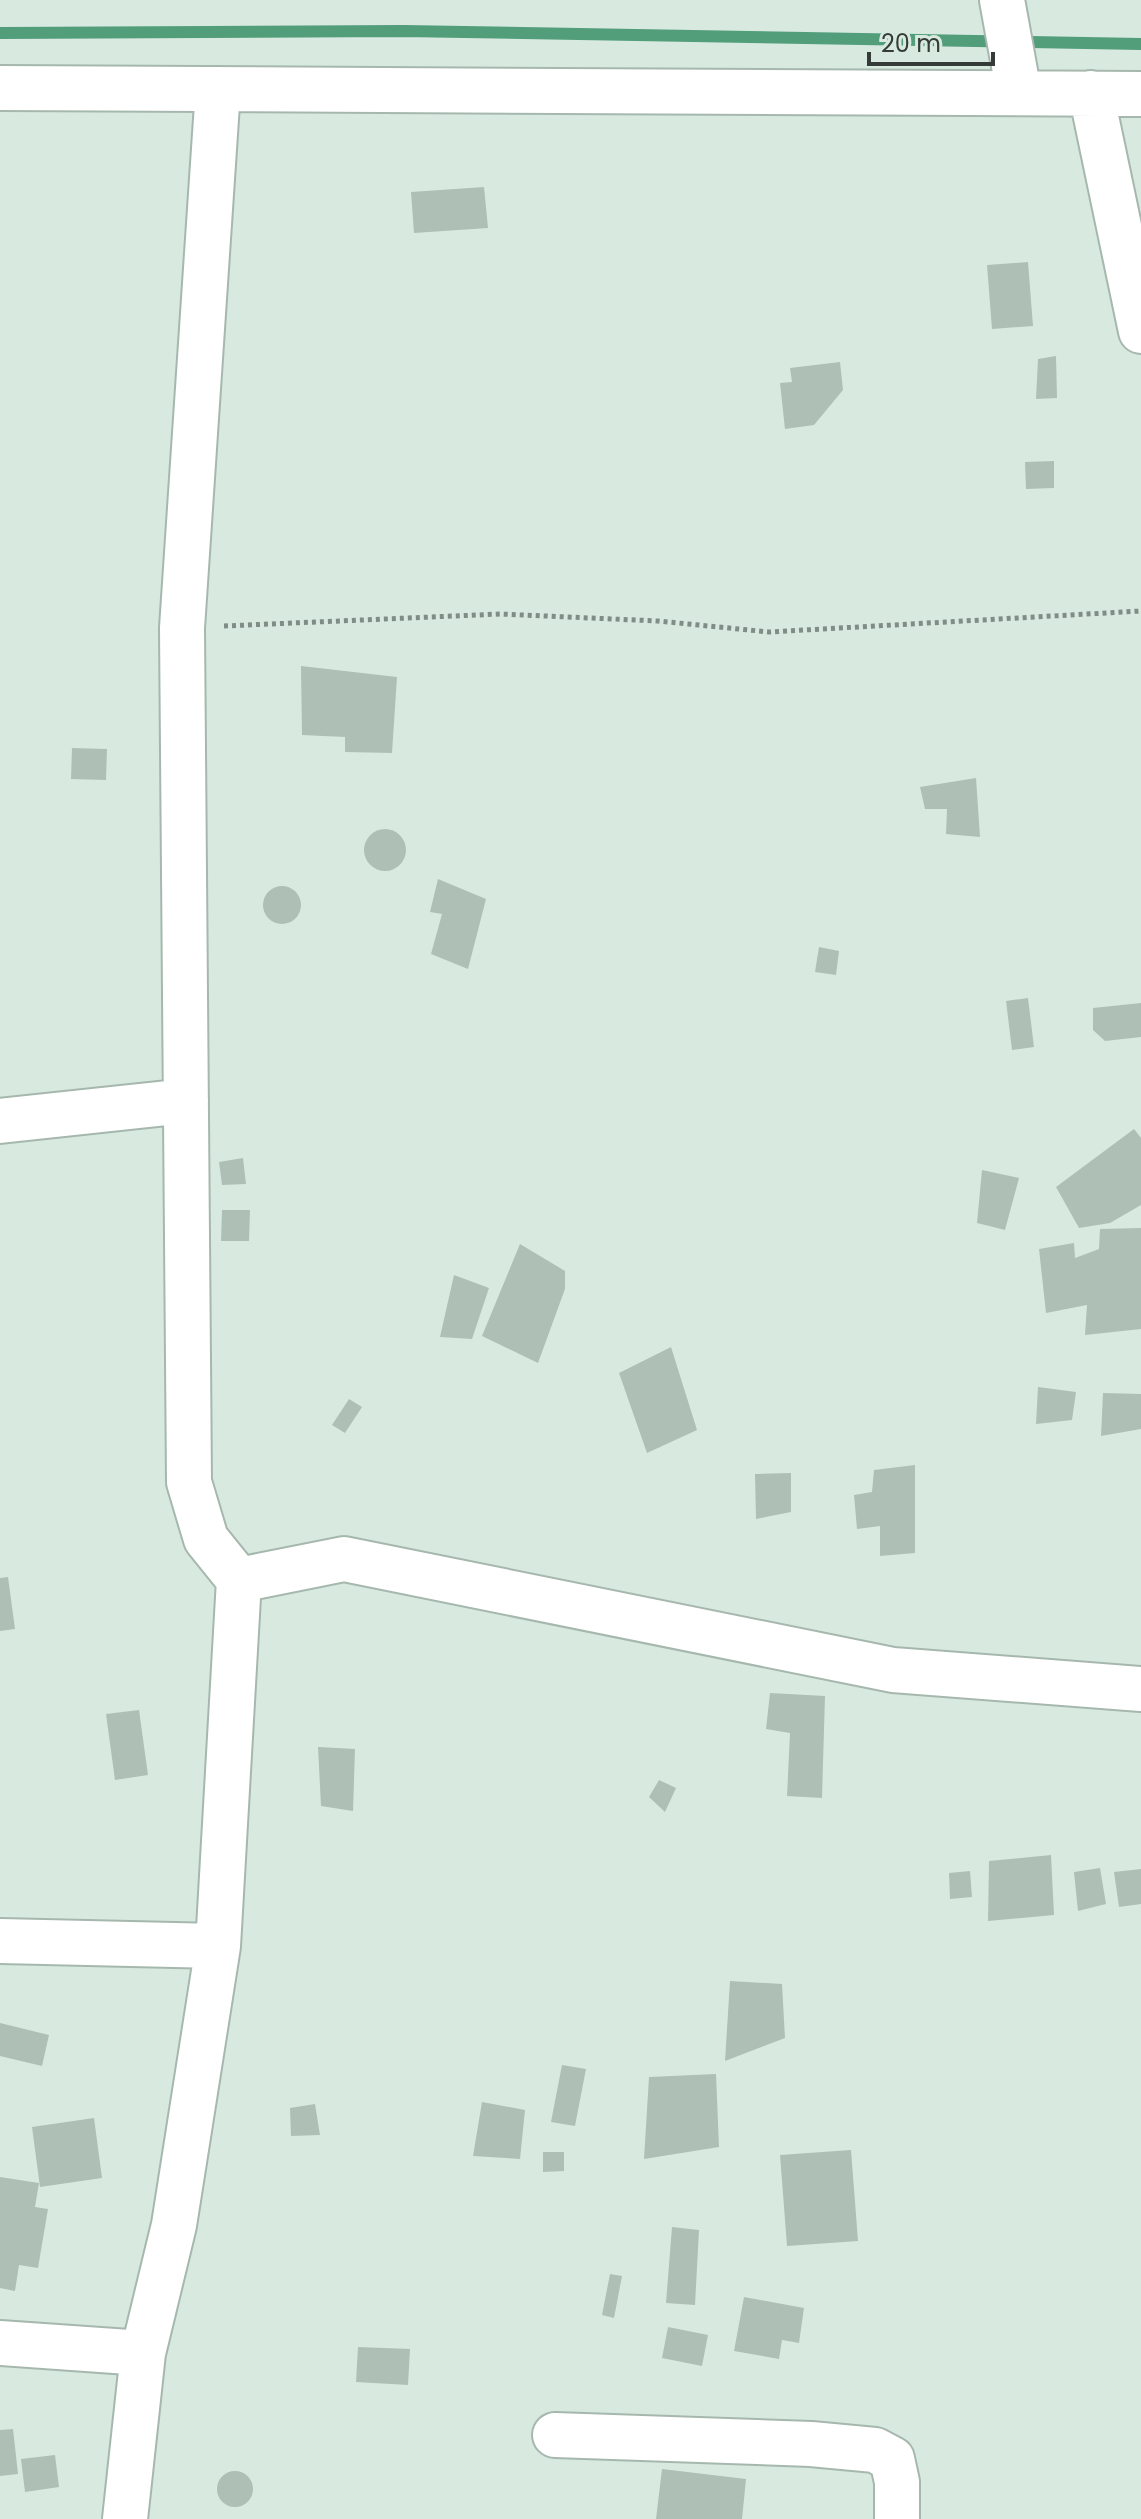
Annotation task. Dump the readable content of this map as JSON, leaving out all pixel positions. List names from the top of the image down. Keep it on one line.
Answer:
{"scale_bar":"20 m"}
